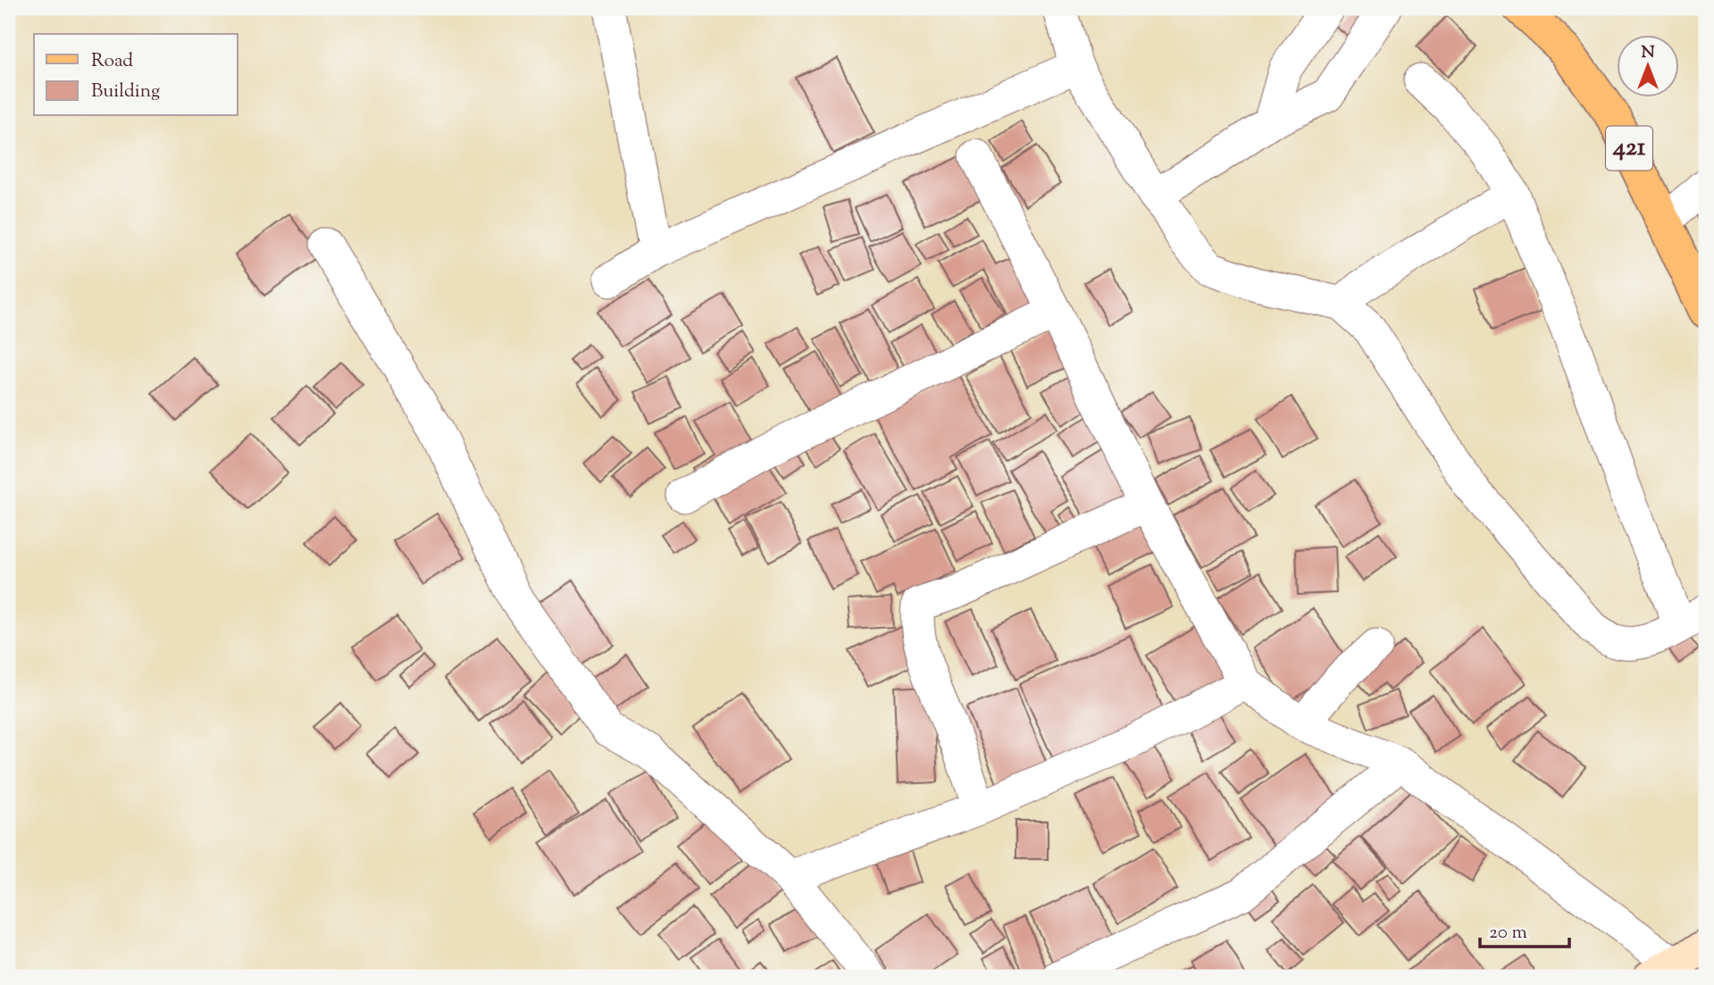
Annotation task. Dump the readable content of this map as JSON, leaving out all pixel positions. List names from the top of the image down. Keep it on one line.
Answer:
{"streets":{"main road":["421"]},"legend":["Road","Building"],"scale_bar":"20 m","north":"top"}
